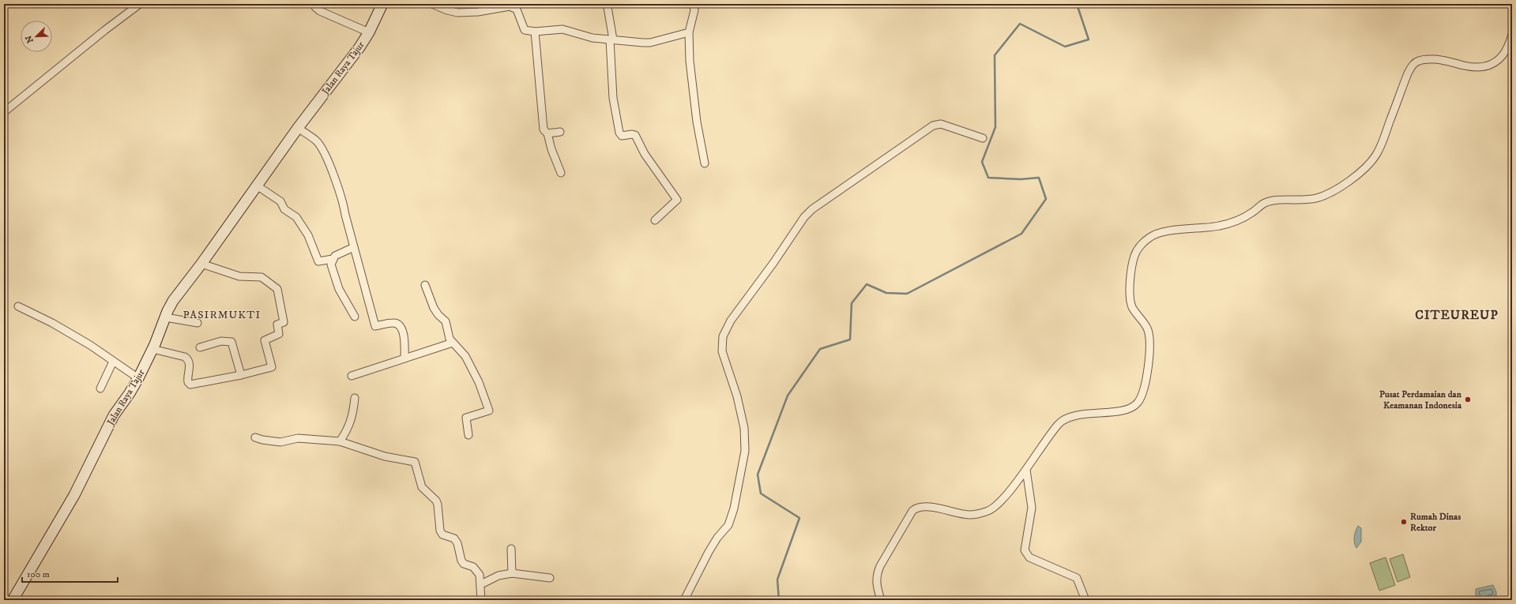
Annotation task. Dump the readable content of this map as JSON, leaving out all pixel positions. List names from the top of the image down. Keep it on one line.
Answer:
{"streets":{"main road":["Jalan Raya Tajur"]},"districts":["PASIRMUKTI","CITEUREUP"],"places":["Pusat Perdamaian dan Keamanan Indonesia","Rumah Dinas Rektor"],"scale_bar":"100 m","north":"bottom left"}
